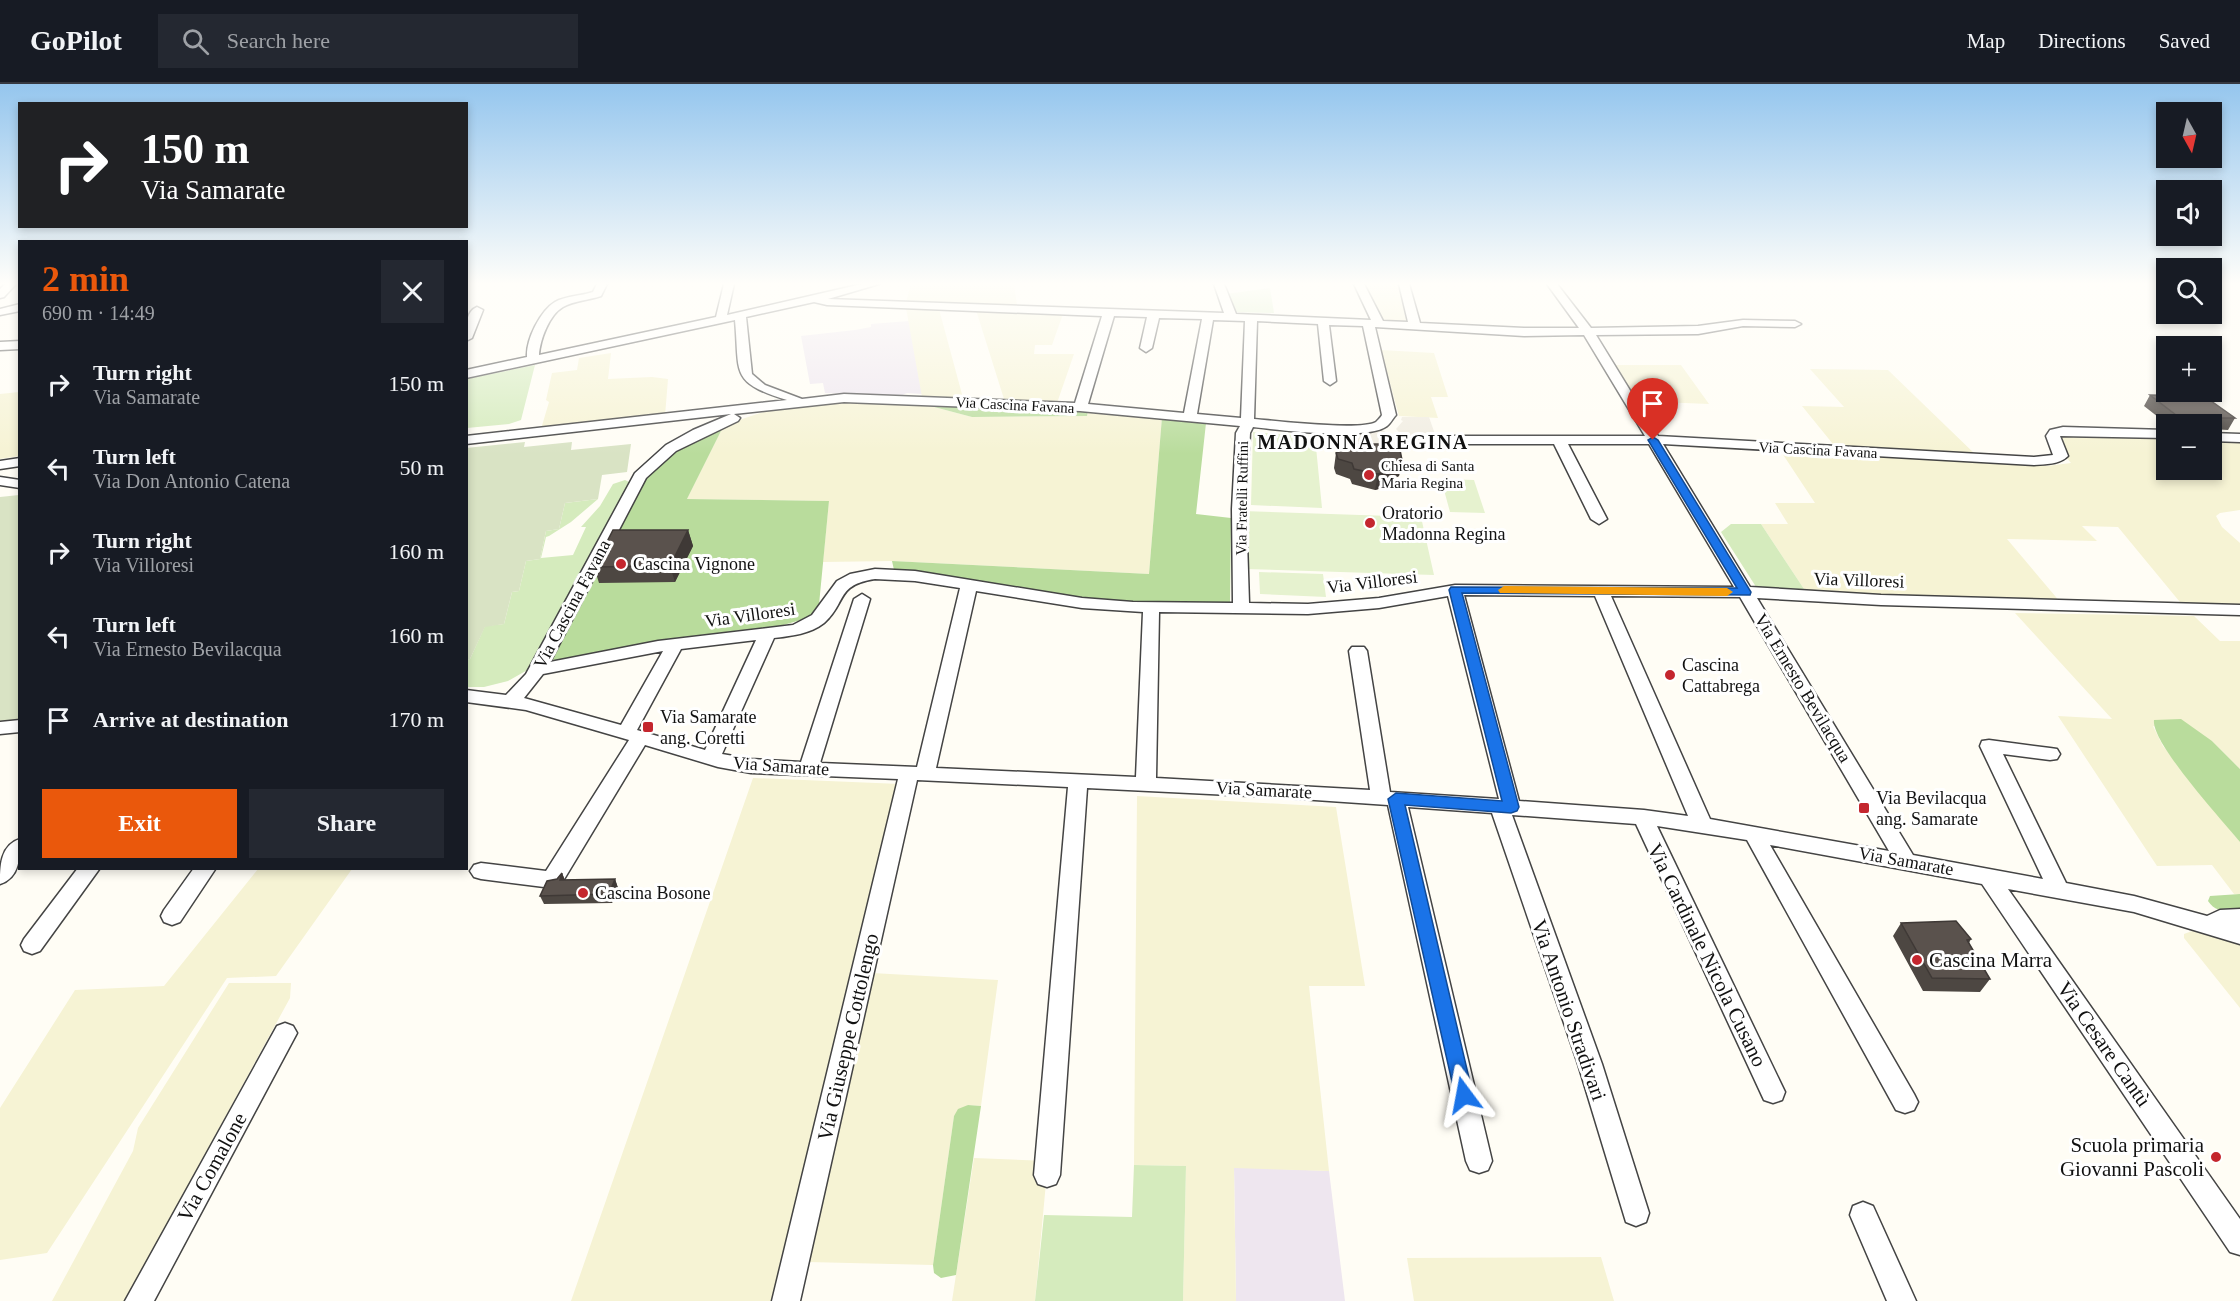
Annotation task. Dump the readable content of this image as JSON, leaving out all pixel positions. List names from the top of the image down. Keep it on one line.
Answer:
{"streets":{"street":["Via Cascina Favana","Via Fratelli Ruffini","Via Villoresi","Via Ernesto Bevilacqua","Via Samarate","Via Cardinale Nicola Cusano","Via Antonio Stradivari","Via Giuseppe Cottolengo","Via Cesare Cantù","Via Comalone"]},"crossings":[["Via Cascina Favana","Via Fratelli Ruffini"],["Via Cascina Favana","Via Villoresi"],["Via Cascina Favana","Via Ernesto Bevilacqua"],["Via Cascina Favana","Via Samarate"],["Via Fratelli Ruffini","Via Villoresi"],["Via Villoresi","Via Ernesto Bevilacqua"],["Via Villoresi","Via Antonio Stradivari"],["Via Ernesto Bevilacqua","Via Samarate"],["Via Samarate","Via Cardinale Nicola Cusano"],["Via Samarate","Via Antonio Stradivari"],["Via Samarate","Via Giuseppe Cottolengo"],["Via Samarate","Via Cesare Cantù"]],"districts":["MADONNA REGINA"],"places":{"other":["Chiesa di Santa Maria Regina","Oratorio Madonna Regina","Cascina Vignone","Cascina Cattabrega","Cascina Bosone","Cascina Marra","Scuola primaria Giovanni Pascoli"],"transit":["Via Samarate ang. Coretti","Via Bevilacqua ang. Samarate"]},"north":"bottom","page":{"header":"GoPilot","search":"Search here","nav":["Map","Directions","Saved"],"map_buttons":["+","−"],"turn":["150 m","Via Samarate"],"heading":["2 min","690 m · 14:49"],"list":[{"name":"Turn right","note":"Via Samarate","value":"150 m"},{"name":"Turn left","note":"Via Don Antonio Catena","value":"50 m"},{"name":"Turn right","note":"Via Villoresi","value":"160 m"},{"name":"Turn left","note":"Via Ernesto Bevilacqua","value":"160 m"},{"name":"Arrive at destination","value":"170 m"}],"buttons":["Exit","Share"]}}
